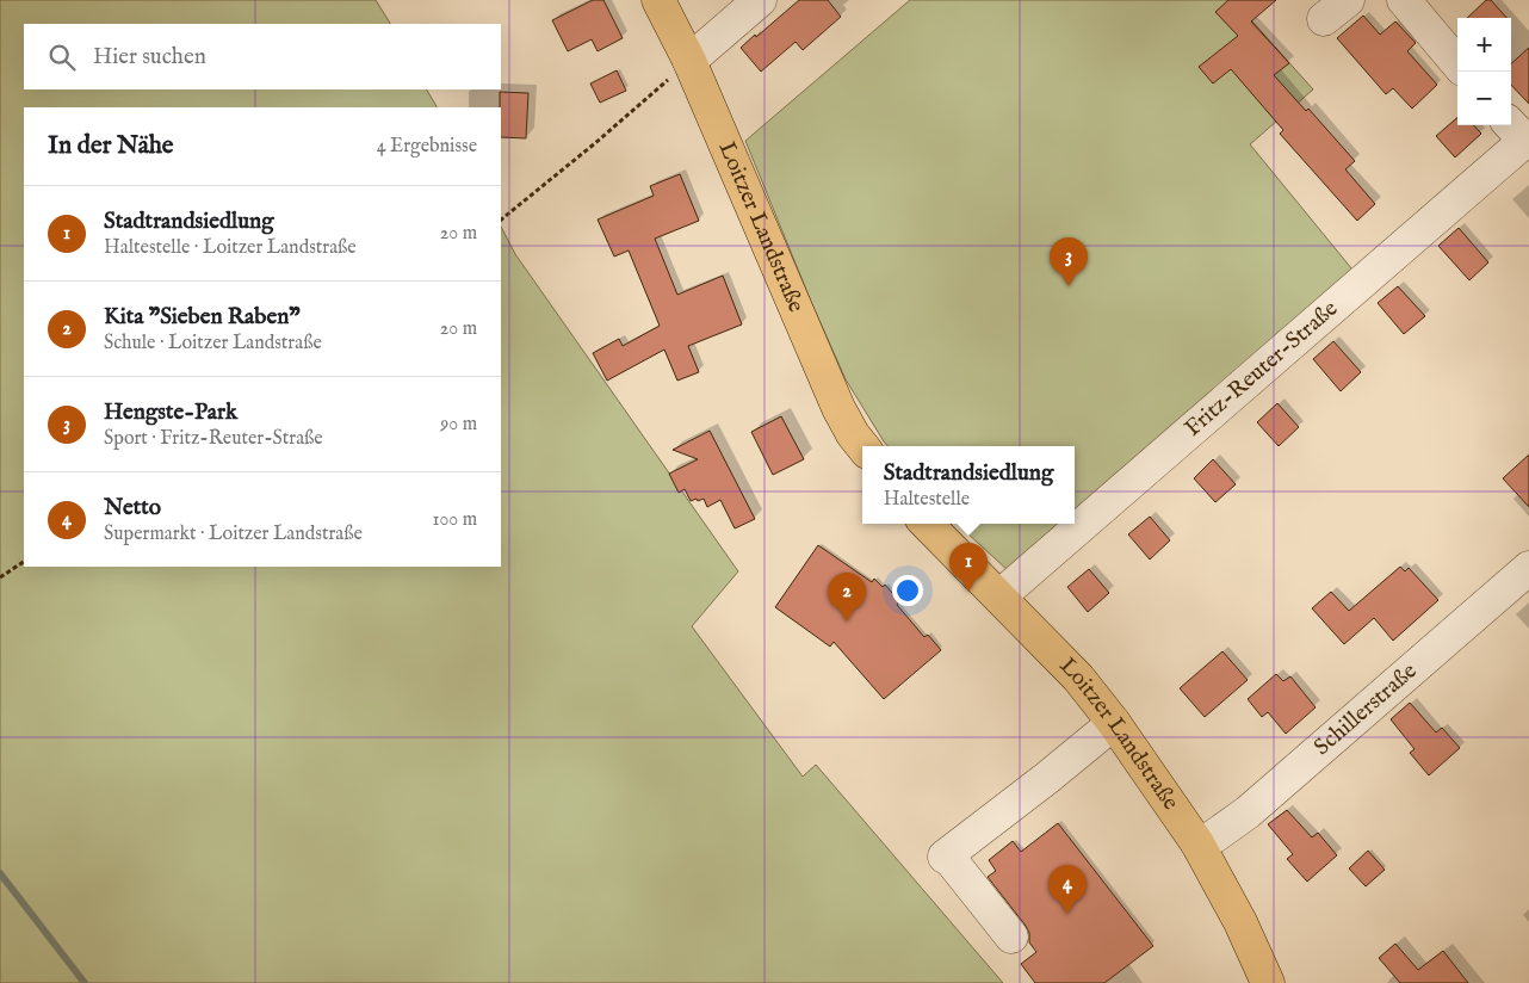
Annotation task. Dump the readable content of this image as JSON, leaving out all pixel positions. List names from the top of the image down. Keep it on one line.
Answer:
{"streets":{"main road":["Loitzer Landstraße"],"street":["Fritz-Reuter-Straße","Schillerstraße"]},"crossings":[["Loitzer Landstraße","Fritz-Reuter-Straße"],["Loitzer Landstraße","Schillerstraße"]],"page":{"map_buttons":["+","−"],"search":"Hier suchen","heading":["In der Nähe","4 Ergebnisse"],"list":[{"mark":"1","name":"Stadtrandsiedlung","note":"Haltestelle · Loitzer Landstraße","value":"20 m"},{"mark":"2","name":"Kita \"Sieben Raben\"","note":"Schule · Loitzer Landstraße","value":"20 m"},{"mark":"3","name":"Hengste-Park","note":"Sport · Fritz-Reuter-Straße","value":"90 m"},{"mark":"4","name":"Netto","note":"Supermarkt · Loitzer Landstraße","value":"100 m"}],"pins":["3","1","2","4"],"popup":["Stadtrandsiedlung","Haltestelle"]}}
